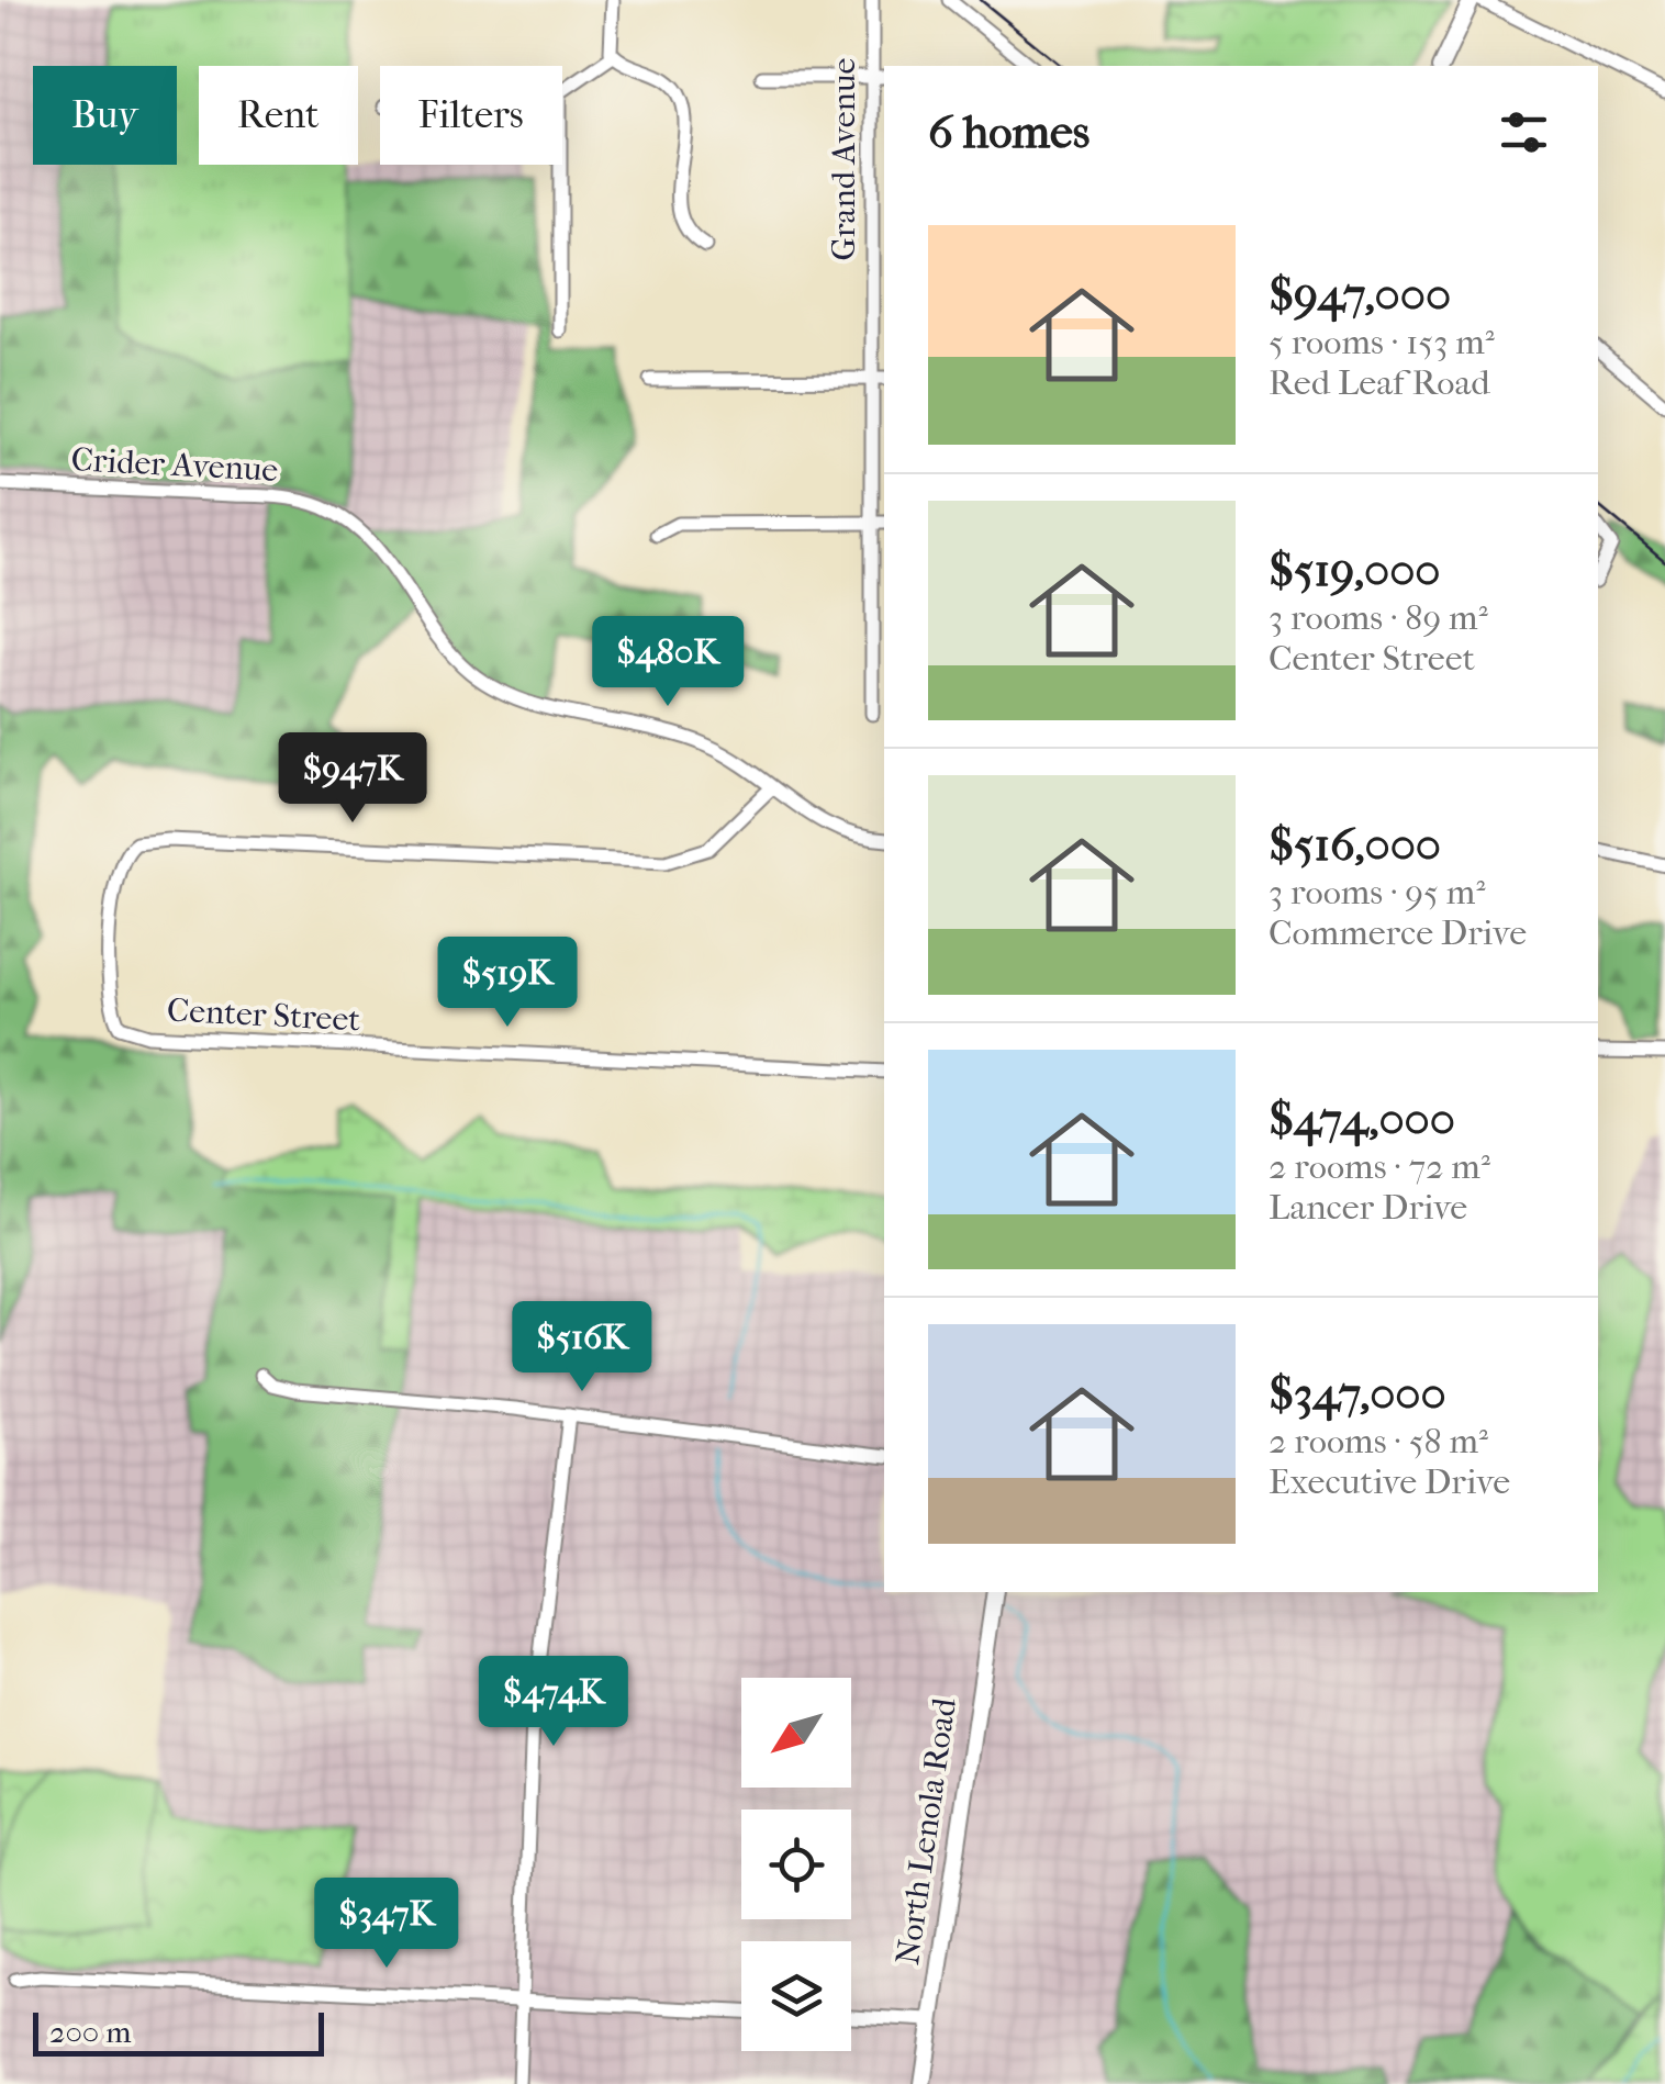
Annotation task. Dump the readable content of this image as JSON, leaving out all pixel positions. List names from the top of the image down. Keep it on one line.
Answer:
{"streets":{"main road":["North Lenola Road"],"street":["Grand Avenue","Crider Avenue","Center Street"]},"crossings":[["Crider Avenue","Center Street"]],"scale_bar":"200 m","north":"bottom left","page":{"chip":["Buy","Rent","Filters"],"heading":"6 homes","list":[{"name":"$947,000","note":"5 rooms · 153 m² · Red Leaf Road"},{"name":"$519,000","note":"3 rooms · 89 m² · Center Street"},{"name":"$516,000","note":"3 rooms · 95 m² · Commerce Drive"},{"name":"$474,000","note":"2 rooms · 72 m² · Lancer Drive"},{"name":"$347,000","note":"2 rooms · 58 m² · Executive Drive"}],"price":["$480K","$947K","$519K","$516K","$474K","$347K"],"scale":"200 m"}}
